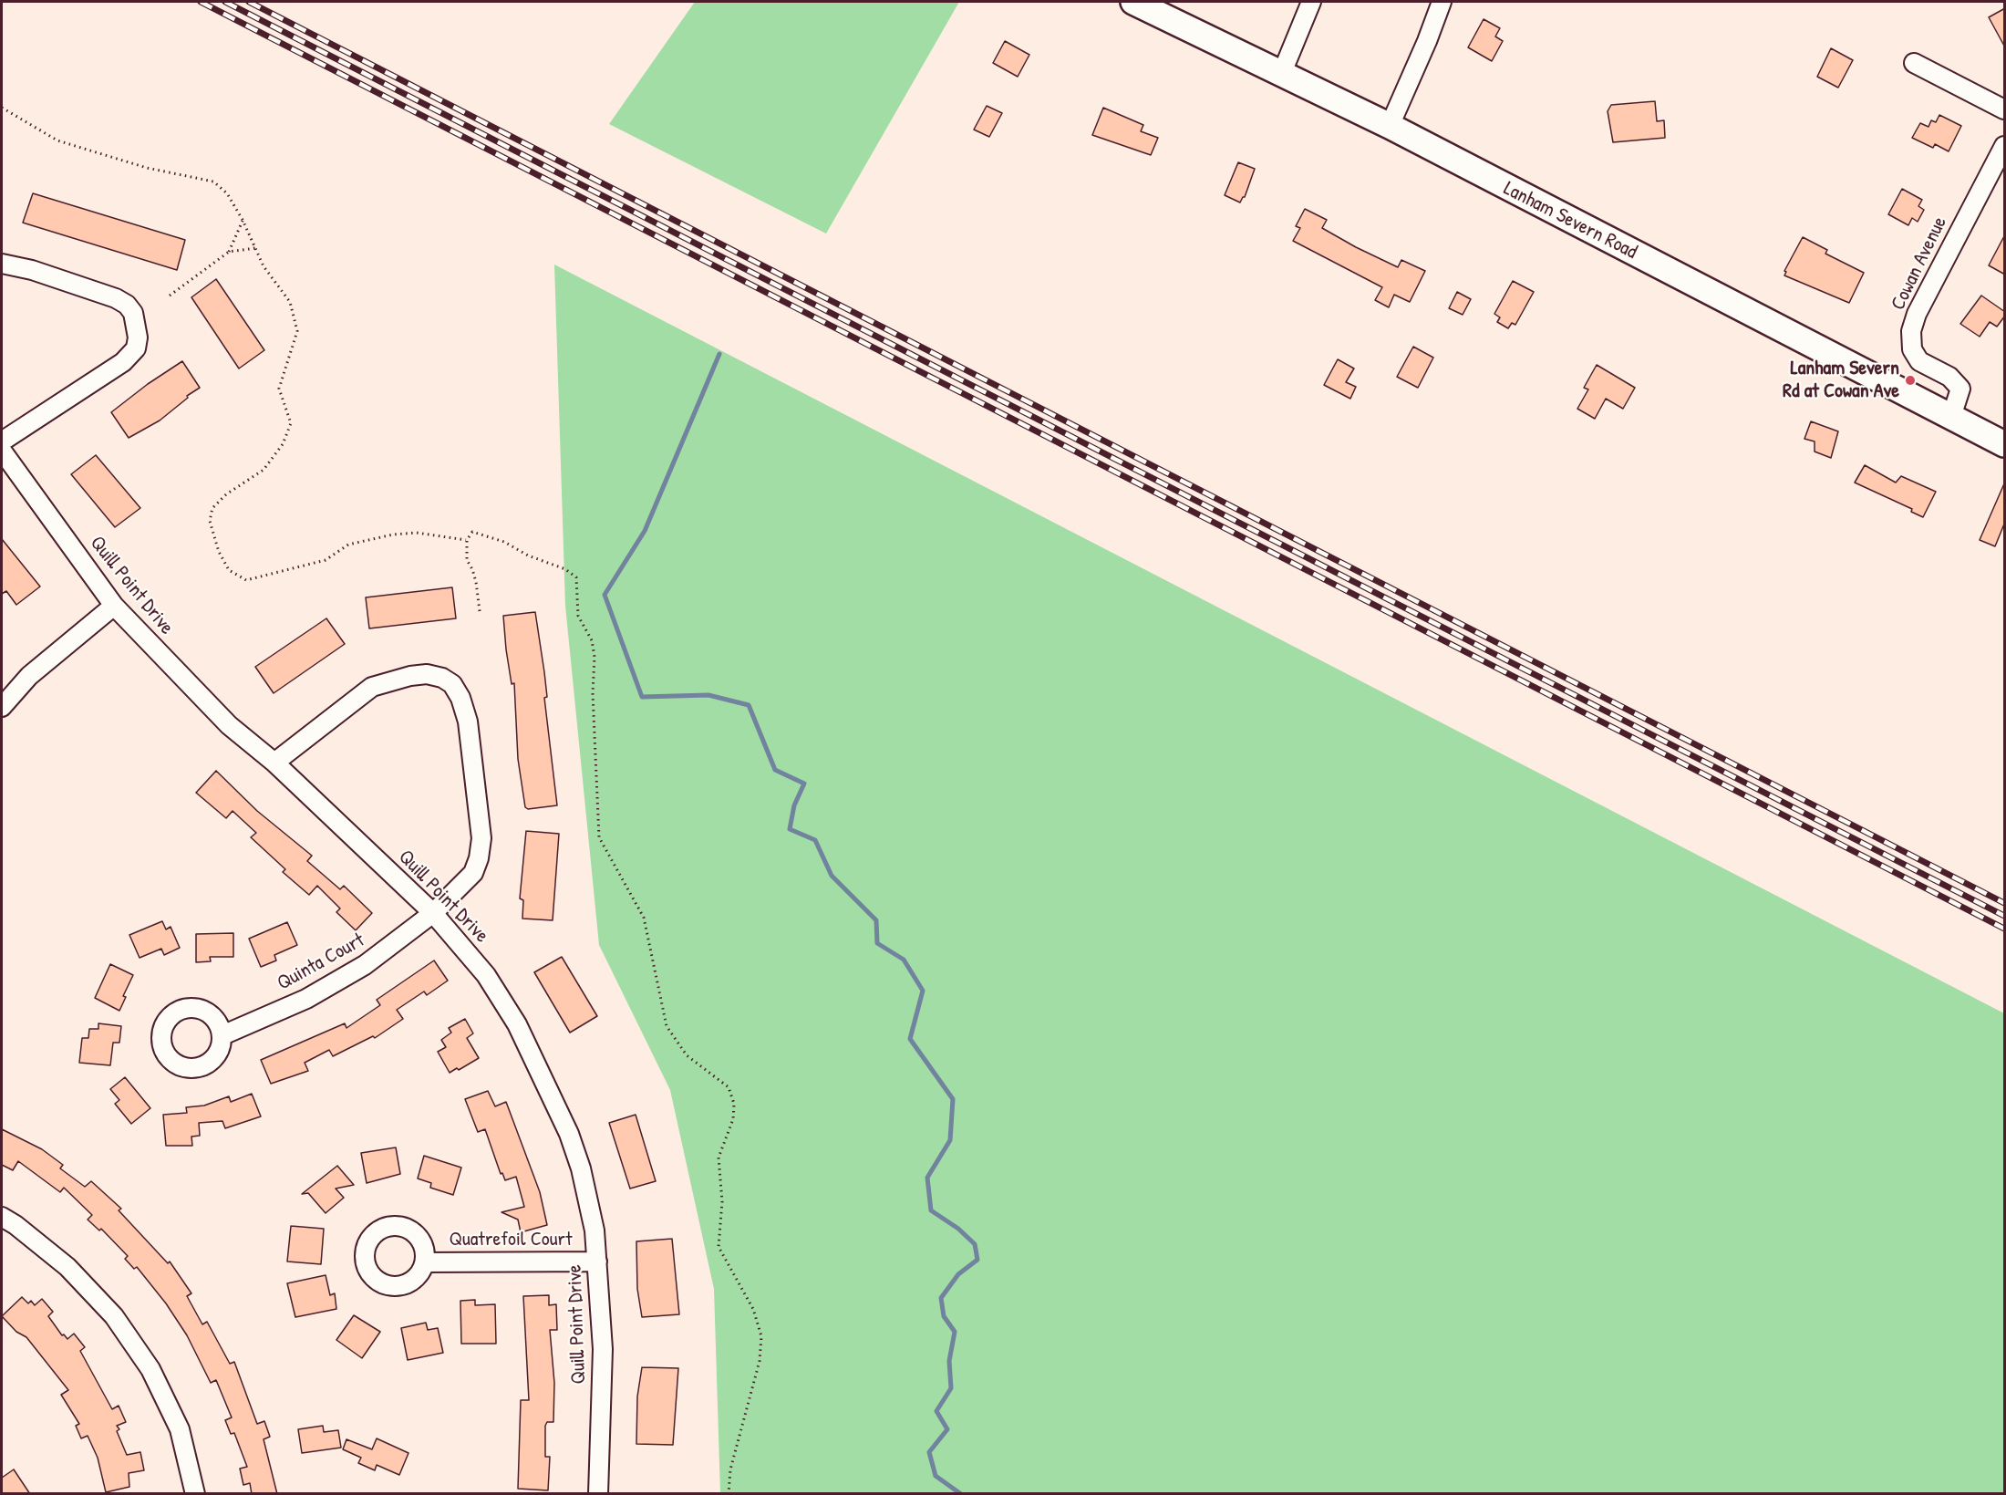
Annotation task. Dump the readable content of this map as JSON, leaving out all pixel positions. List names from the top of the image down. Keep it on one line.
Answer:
{"streets":{"main road":["Lanham Severn Road"],"street":["Cowan Avenue","Quill Point Drive","Quinta Court","Quatrefoil Court"]},"crossings":[["Lanham Severn Road","Cowan Avenue"],["Quill Point Drive","Quinta Court"],["Quill Point Drive","Quatrefoil Court"]],"places":["Lanham Severn Rd at Cowan Ave"]}
